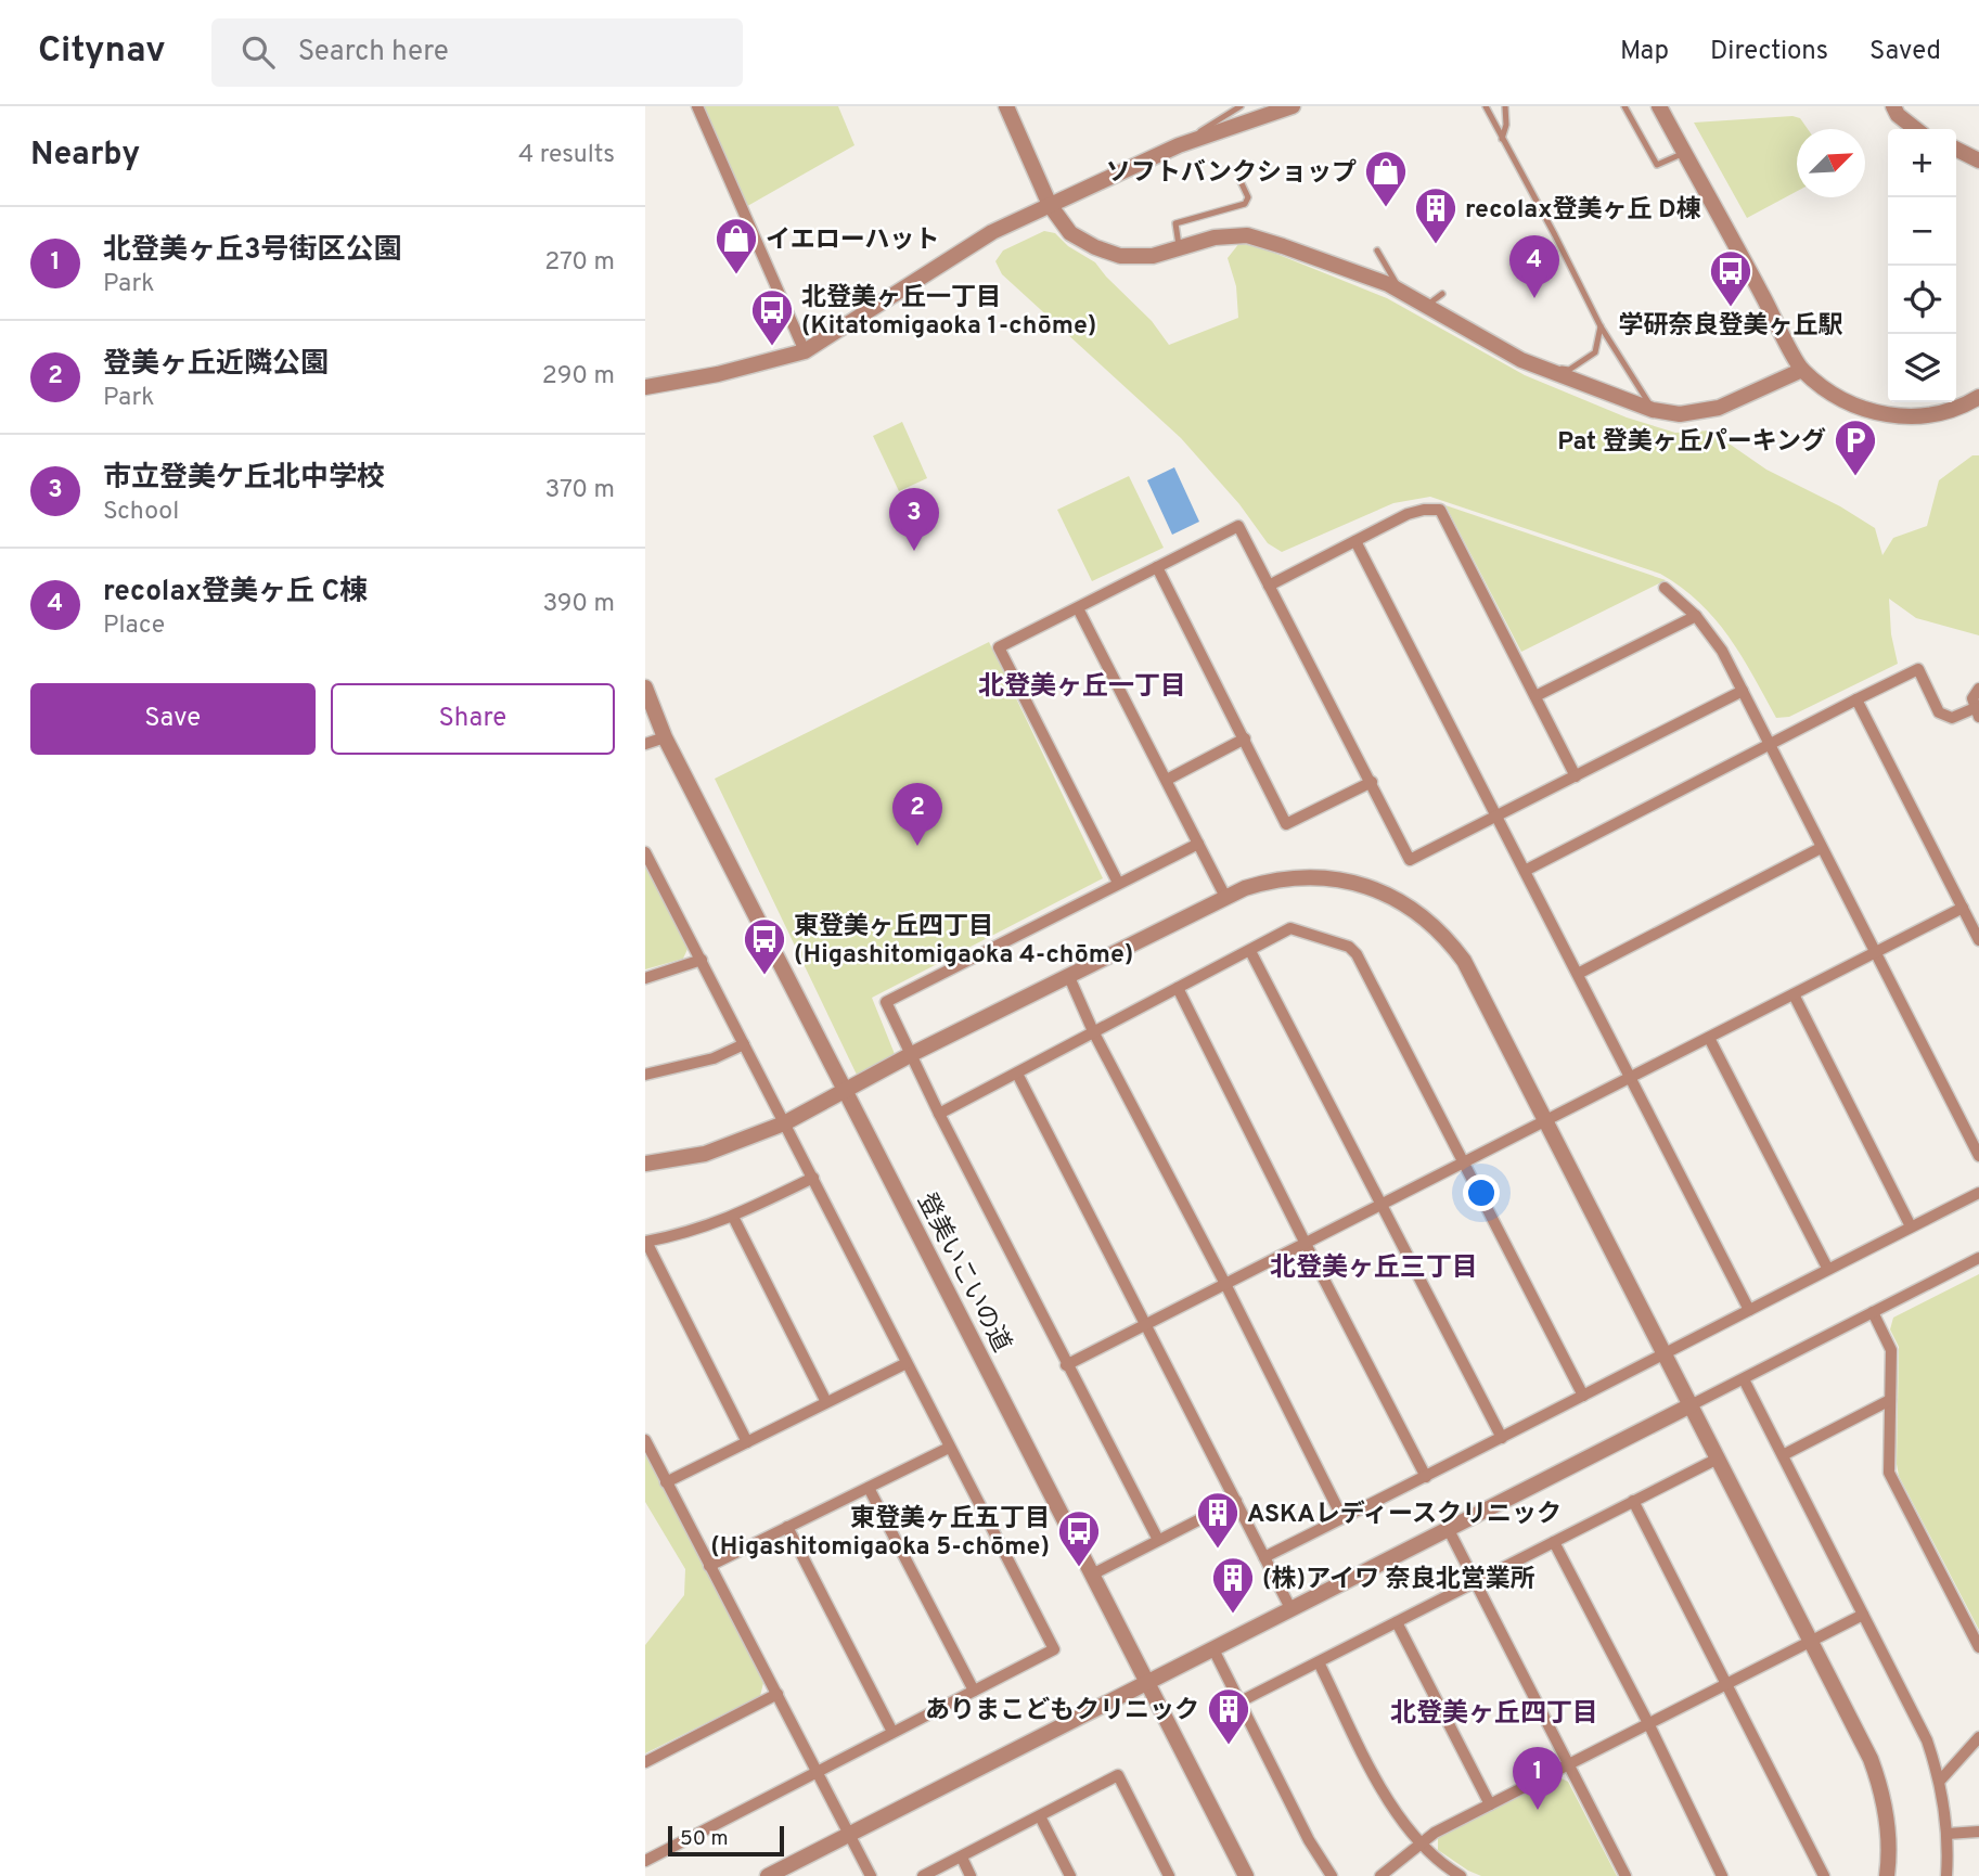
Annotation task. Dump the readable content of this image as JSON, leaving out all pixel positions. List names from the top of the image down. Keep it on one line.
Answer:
{"streets":{"street":["登美いこいの道"]},"districts":["北登美ヶ丘一丁目","北登美ヶ丘三丁目","北登美ヶ丘四丁目"],"places":{"shop":["ソフトバンクショップ","イエローハット"],"building":["recolax登美ヶ丘 D棟","ASKAレディースクリニック","(株)アイワ 奈良北営業所","ありまこどもクリニック"],"bus stop":["学研奈良登美ヶ丘駅","北登美ヶ丘一丁目 (Kitatomigaoka 1-chōme)","東登美ヶ丘四丁目 (Higashitomigaoka 4-chōme)","東登美ヶ丘五丁目 (Higashitomigaoka 5-chōme)"],"parking":["Pat 登美ヶ丘パーキング"]},"scale_bar":"50 m","north":"top right","page":{"header":"Citynav","search":"Search here","nav":["Map","Directions","Saved"],"heading":["Nearby","4 results"],"map_buttons":["+","−"],"list":[{"mark":"1","name":"北登美ヶ丘3号街区公園","note":"Park","value":"270 m"},{"mark":"2","name":"登美ヶ丘近隣公園","note":"Park","value":"290 m"},{"mark":"3","name":"市立登美ケ丘北中学校","note":"School","value":"370 m"},{"mark":"4","name":"recolax登美ヶ丘 C棟","note":"Place","value":"390 m"}],"pins":["4","3","2","1"],"buttons":["Save","Share"],"scale":"50 m"}}
